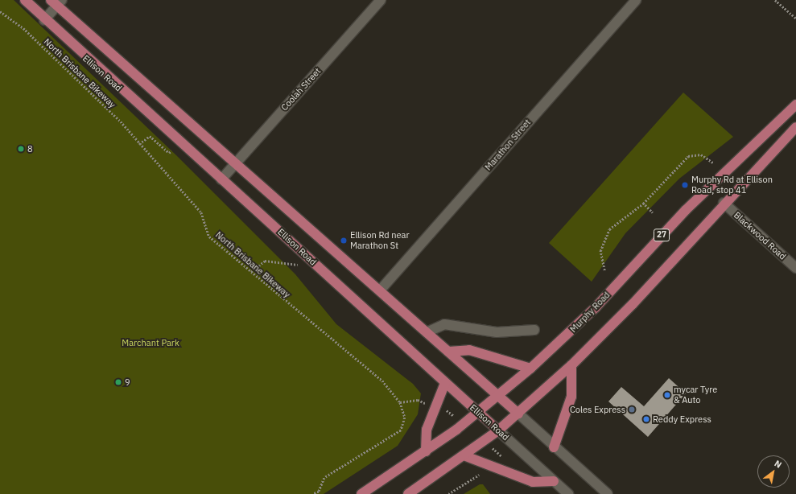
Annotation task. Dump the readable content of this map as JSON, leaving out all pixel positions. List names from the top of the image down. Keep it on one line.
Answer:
{"streets":{"main road":["Ellison Road","27","Murphy Road"],"street":["Coolah Street","Marathon Street","Blackwood Road"],"path":["North Brisbane Bikeway"]},"crossings":[["Ellison Road","Coolah Street"],["Ellison Road","Murphy Road"]],"parks":["Marchant Park"],"places":["8","Murphy Rd at Ellison Road, stop 41","Ellison Rd near Marathon St","9","mycar Tyre & Auto","Coles Express","Reddy Express"],"north":"top right"}
